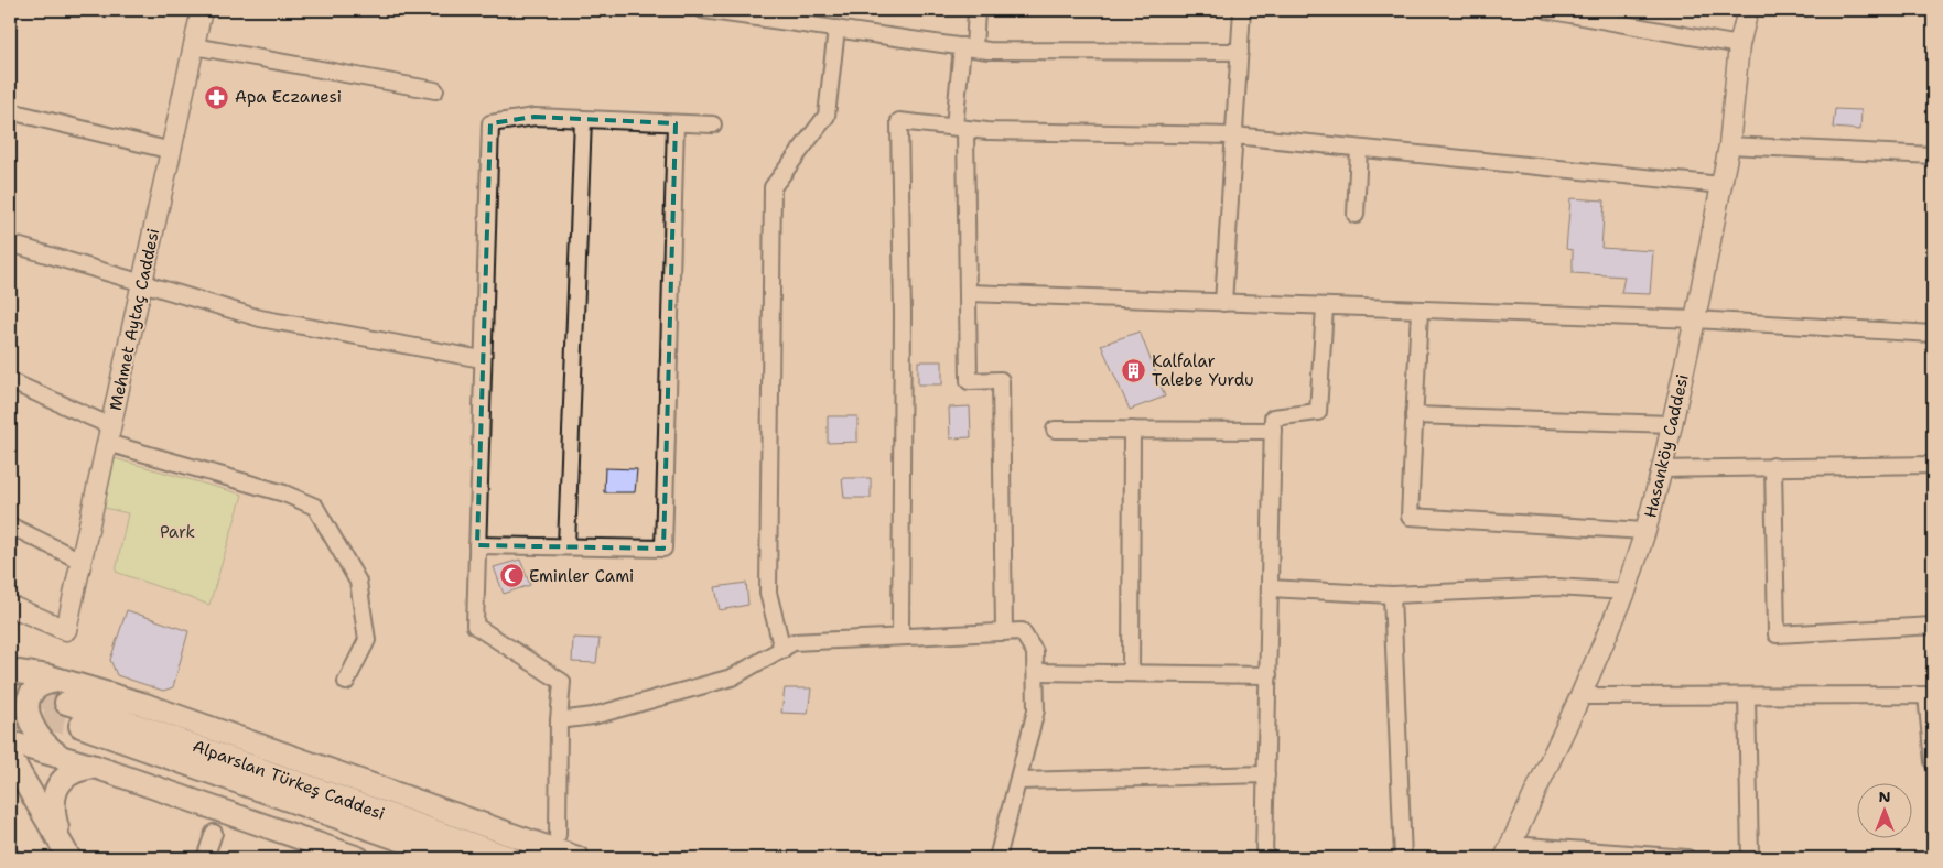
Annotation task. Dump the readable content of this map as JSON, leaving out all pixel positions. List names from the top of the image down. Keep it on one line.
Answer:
{"streets":{"main road":["Alparslan Türkeş Caddesi"],"street":["Mehmet Aytaç Caddesi","Hasanköy Caddesi"]},"parks":["Park"],"places":{"pharmacy":["Apa Eczanesi"],"building":["Kalfalar Talebe Yurdu"],"mosque":["Eminler Cami"]},"north":"top"}
